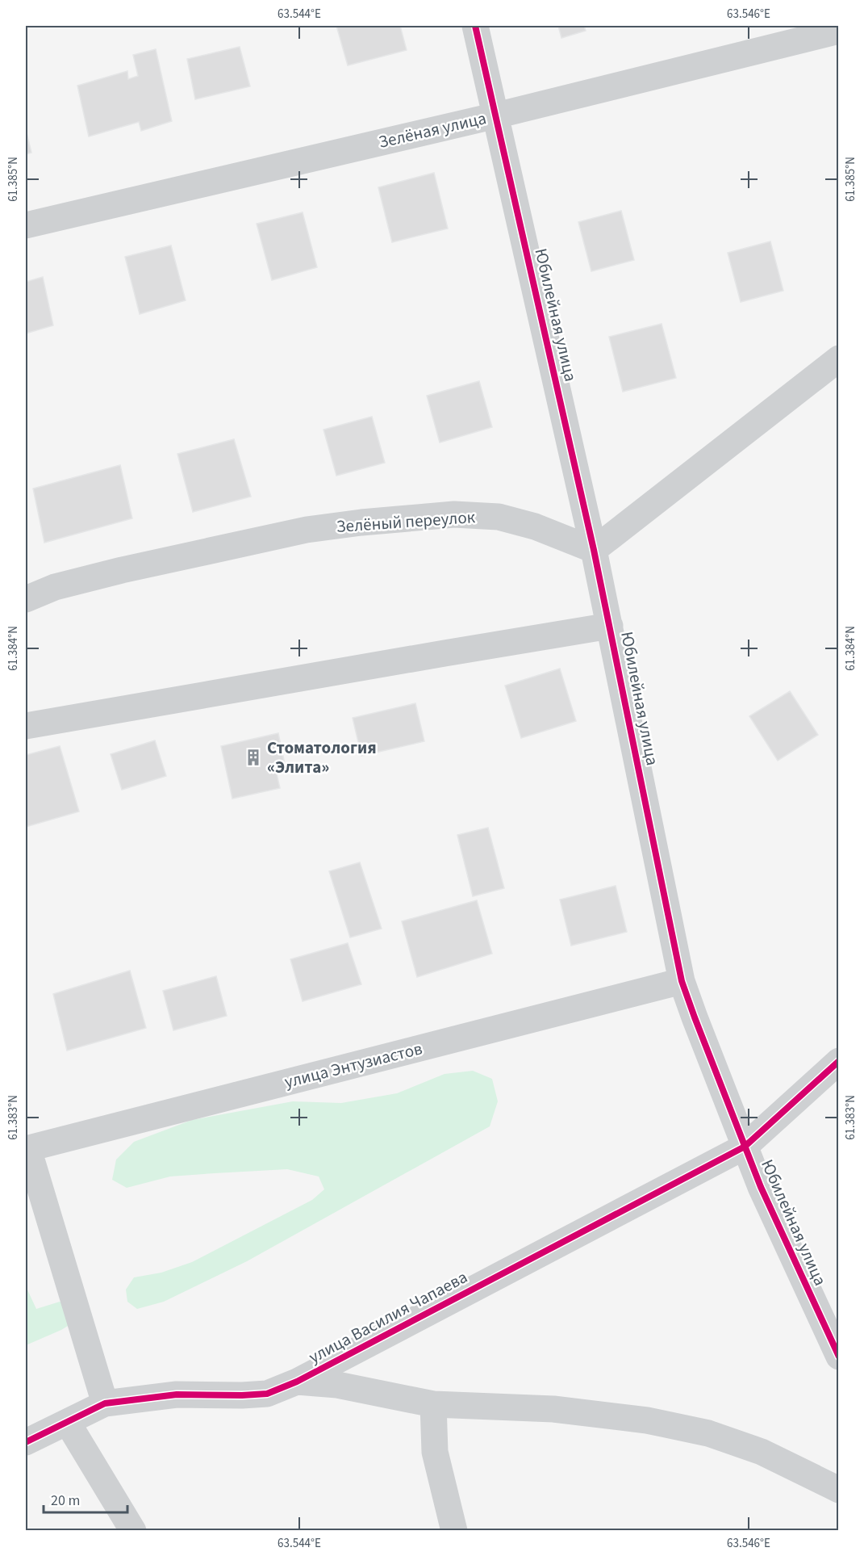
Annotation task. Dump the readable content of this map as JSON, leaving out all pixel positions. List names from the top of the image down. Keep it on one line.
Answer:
{"streets":{"street":["Зелёная улица","Юбилейная улица","Зелёный переулок","улица Энтузиастов","улица Василия Чапаева"]},"crossings":[["Зелёная улица","Юбилейная улица"],["Юбилейная улица","Зелёный переулок"],["Юбилейная улица","улица Энтузиастов"],["Юбилейная улица","улица Василия Чапаева"]],"places":{"building":["Стоматология «Элита»"]},"scale_bar":"20 m","coordinates":["63.544°E","63.546°E","61.385°N","61.384°N","61.383°N"]}
